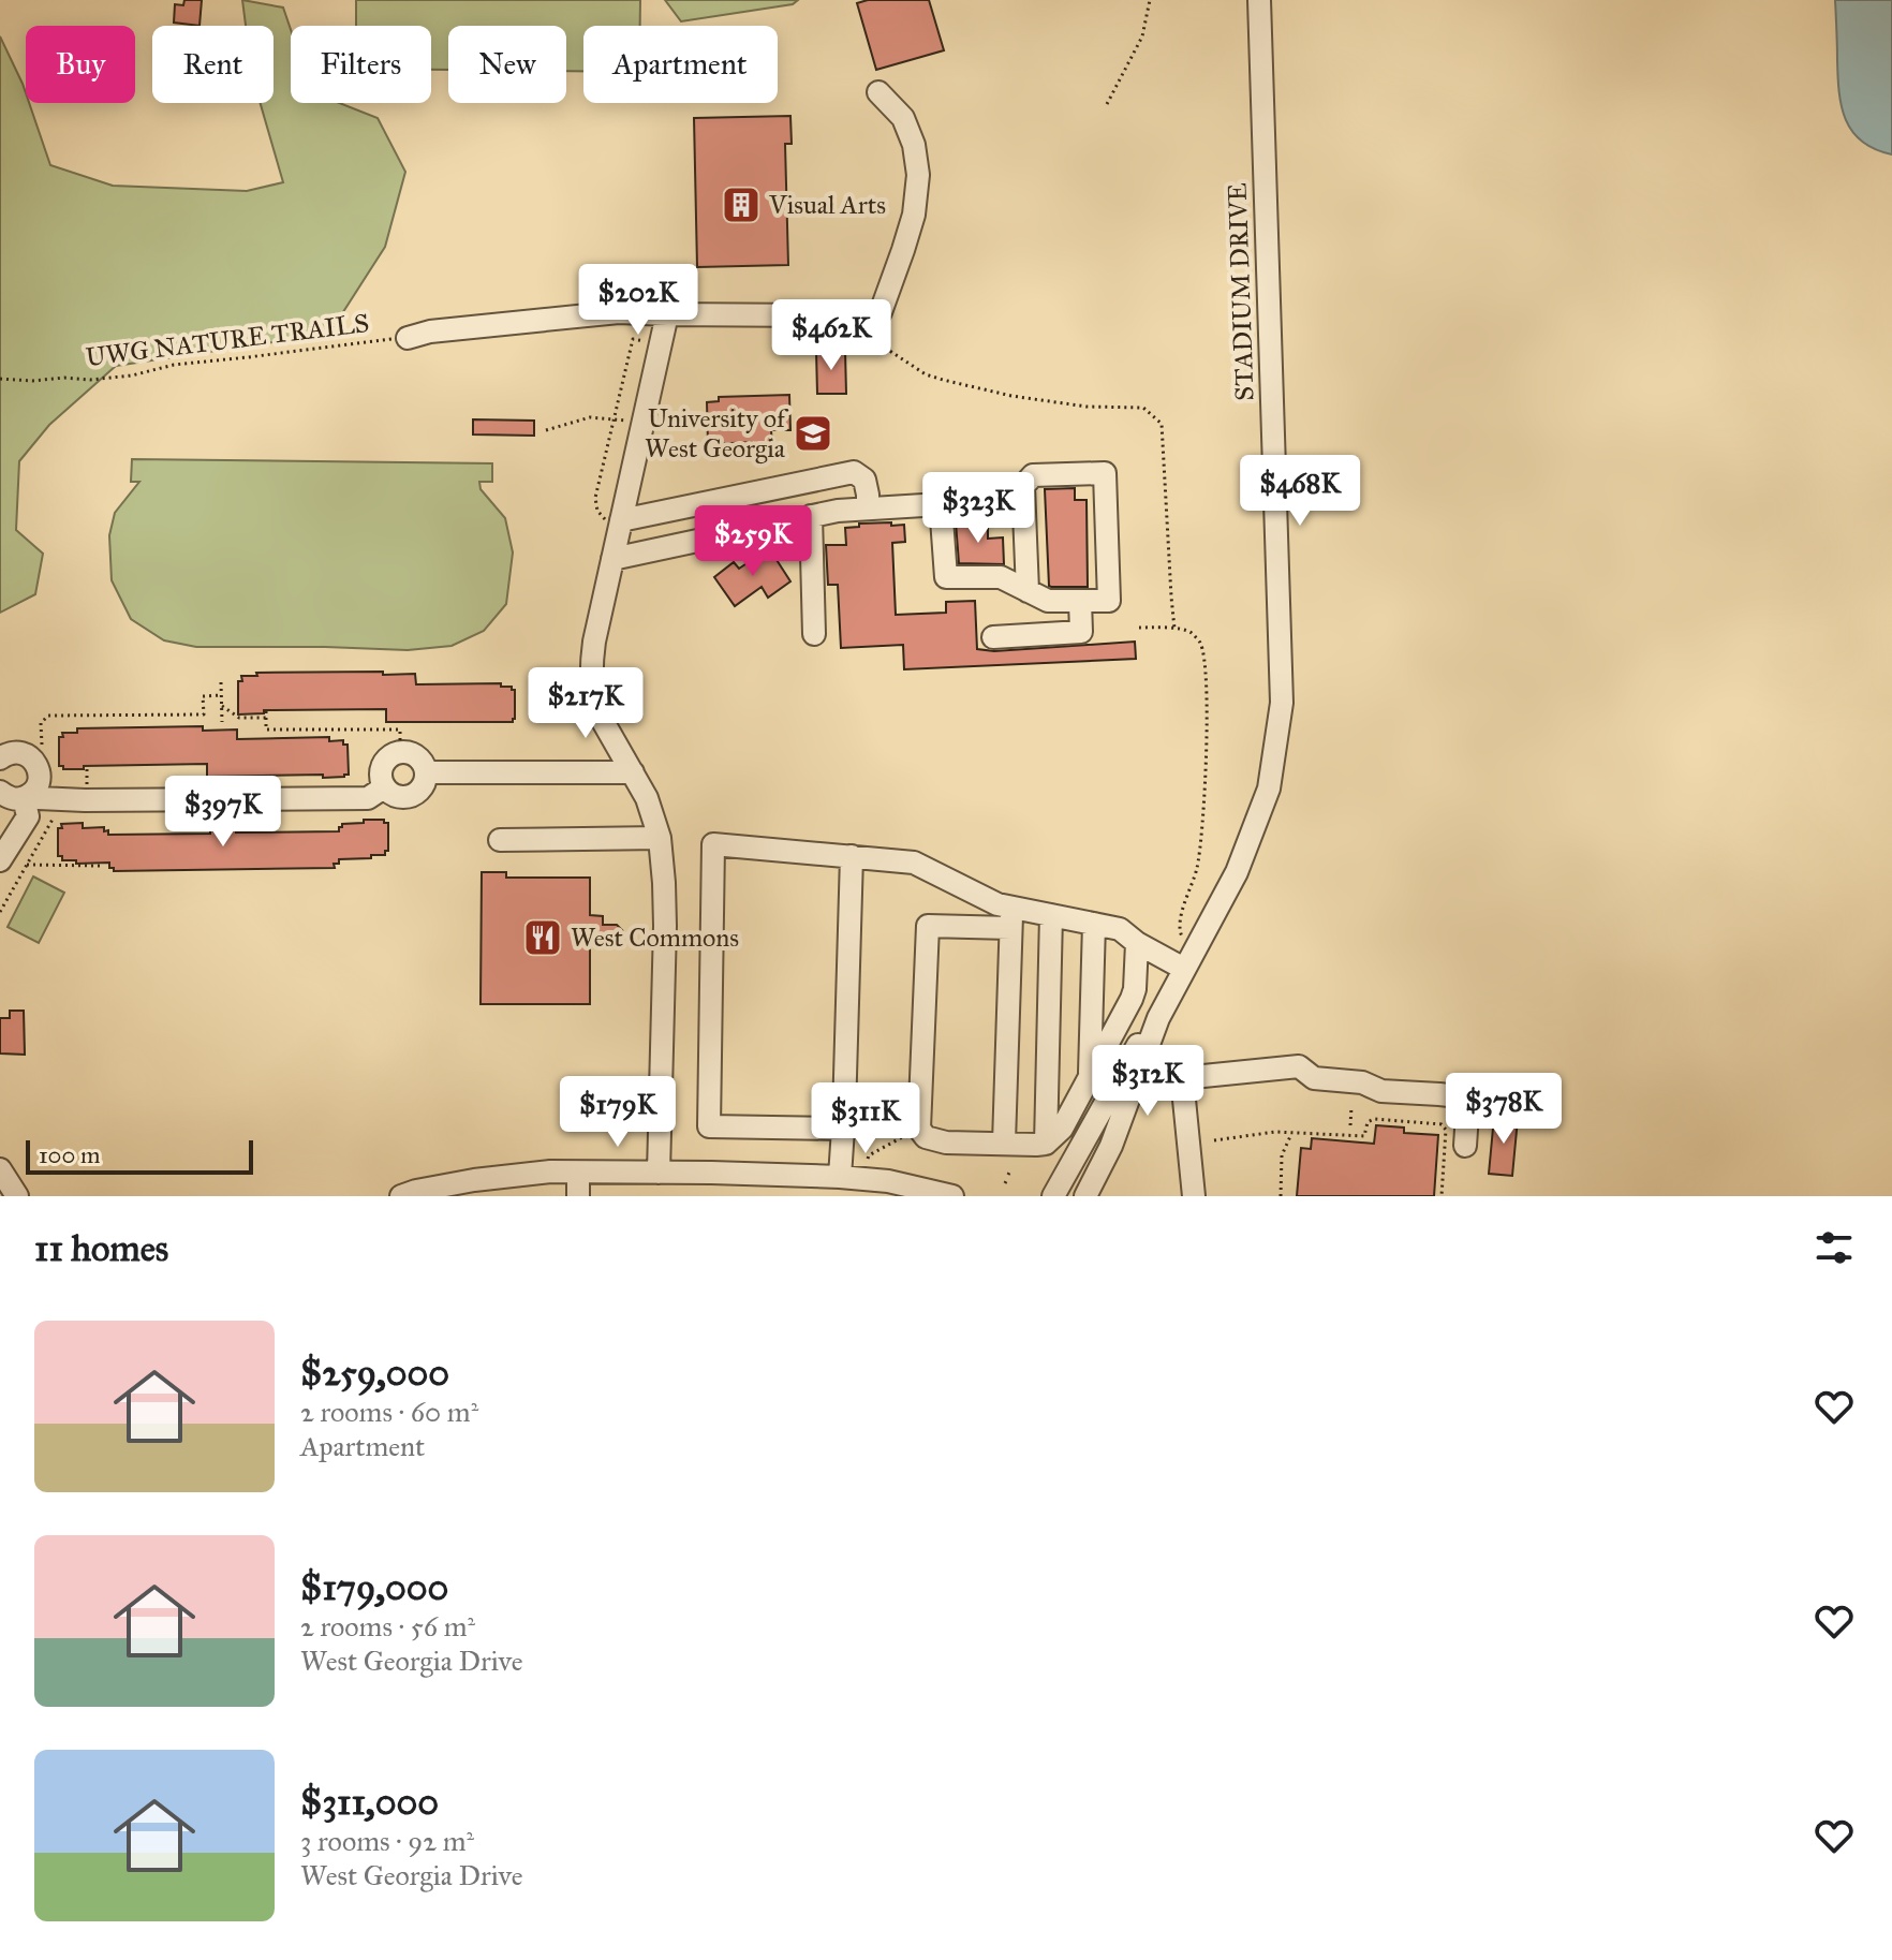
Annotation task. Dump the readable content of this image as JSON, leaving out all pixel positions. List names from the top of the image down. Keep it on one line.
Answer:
{"streets":{"street":["STADIUM DRIVE"],"path":["UWG NATURE TRAILS"]},"places":{"building":["Visual Arts"],"school or university":["University of West Georgia"],"restaurant":["West Commons"]},"scale_bar":"100 m","page":{"chip":["Buy","Rent","Filters","New","Apartment"],"price":["$202K","$462K","$468K","$323K","$259K","$217K","$397K","$312K","$378K","$179K","$311K"],"scale":"100 m","heading":"11 homes","list":[{"name":"$259,000","note":"2 rooms · 60 m² · Apartment"},{"name":"$179,000","note":"2 rooms · 56 m² · West Georgia Drive"},{"name":"$311,000","note":"3 rooms · 92 m² · West Georgia Drive"}]}}
